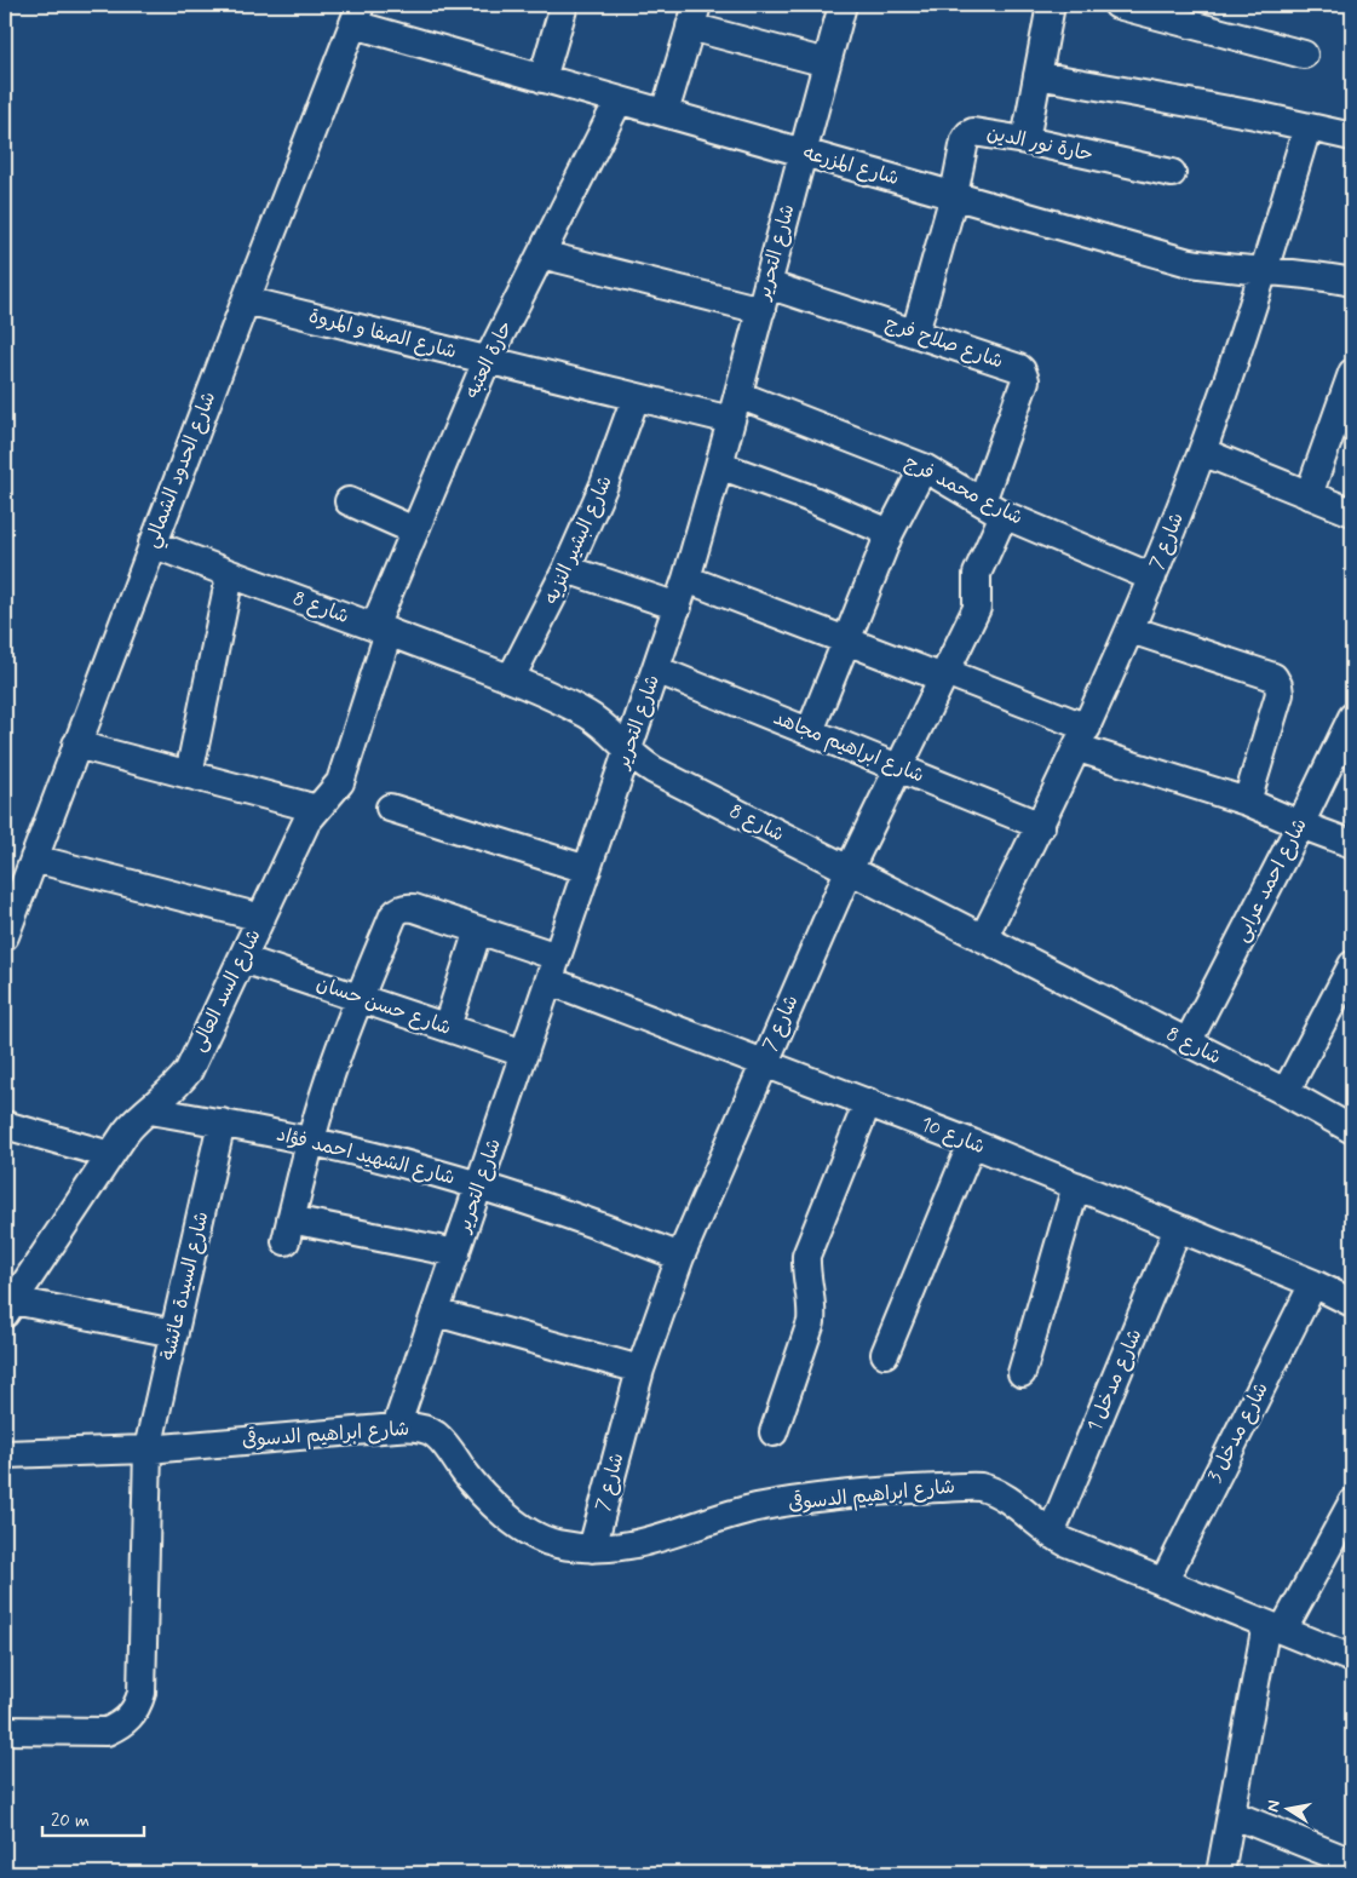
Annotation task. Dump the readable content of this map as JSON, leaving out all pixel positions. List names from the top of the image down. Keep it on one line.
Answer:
{"streets":{"street":["حارة نور الدين","شارع المزرعه","شارع التحرير","شارع الصفا و المروة","شارع صلاح فرج","حارة العتبه","شارع الحدود الشمالي","شارع محمد فرج","شارع البشير النزيه","شارع 7","شارع 8","شارع ابراهيم مجاهد","شارع احمد عرابى","شارع السد العالى","شارع حسن حسان","شارع 10","شارع الشهيد احمد فؤاد","شارع السيدة عائشة","شارع مدخل 1","شارع مدخل 3","شارع ابراهيم الدسوقى"]},"crossings":[["حارة نور الدين","شارع المزرعه"],["حارة نور الدين","شارع صلاح فرج"],["شارع المزرعه","شارع التحرير"],["شارع المزرعه","حارة العتبه"],["شارع المزرعه","شارع الحدود الشمالي"],["شارع المزرعه","شارع 7"],["شارع التحرير","شارع الصفا و المروة"],["شارع التحرير","شارع صلاح فرج"],["شارع التحرير","شارع محمد فرج"],["شارع التحرير","شارع 8"],["شارع التحرير","شارع ابراهيم مجاهد"],["شارع التحرير","شارع حسن حسان"],["شارع التحرير","شارع 10"],["شارع التحرير","شارع الشهيد احمد فؤاد"],["شارع التحرير","شارع ابراهيم الدسوقى"],["شارع الصفا و المروة","حارة العتبه"],["شارع الصفا و المروة","شارع الحدود الشمالي"],["شارع الصفا و المروة","شارع محمد فرج"],["شارع الصفا و المروة","شارع البشير النزيه"],["شارع صلاح فرج","حارة العتبه"],["شارع صلاح فرج","شارع محمد فرج"],["شارع صلاح فرج","شارع 7"],["حارة العتبه","شارع 8"],["حارة العتبه","شارع السد العالى"],["شارع الحدود الشمالي","شارع 8"],["شارع محمد فرج","شارع 7"],["شارع البشير النزيه","شارع 8"],["شارع 7","شارع 8"],["شارع 7","شارع ابراهيم مجاهد"],["شارع 7","شارع 10"],["شارع 7","شارع الشهيد احمد فؤاد"],["شارع 7","شارع ابراهيم الدسوقى"],["شارع 8","شارع احمد عرابى"],["شارع 8","شارع السد العالى"],["شارع السد العالى","شارع حسن حسان"],["شارع السد العالى","شارع الشهيد احمد فؤاد"],["شارع حسن حسان","شارع 10"],["شارع 10","شارع مدخل 1"],["شارع 10","شارع مدخل 3"],["شارع الشهيد احمد فؤاد","شارع السيدة عائشة"],["شارع السيدة عائشة","شارع ابراهيم الدسوقى"],["شارع مدخل 1","شارع ابراهيم الدسوقى"],["شارع مدخل 3","شارع ابراهيم الدسوقى"]],"scale_bar":"20 m","north":"left"}
